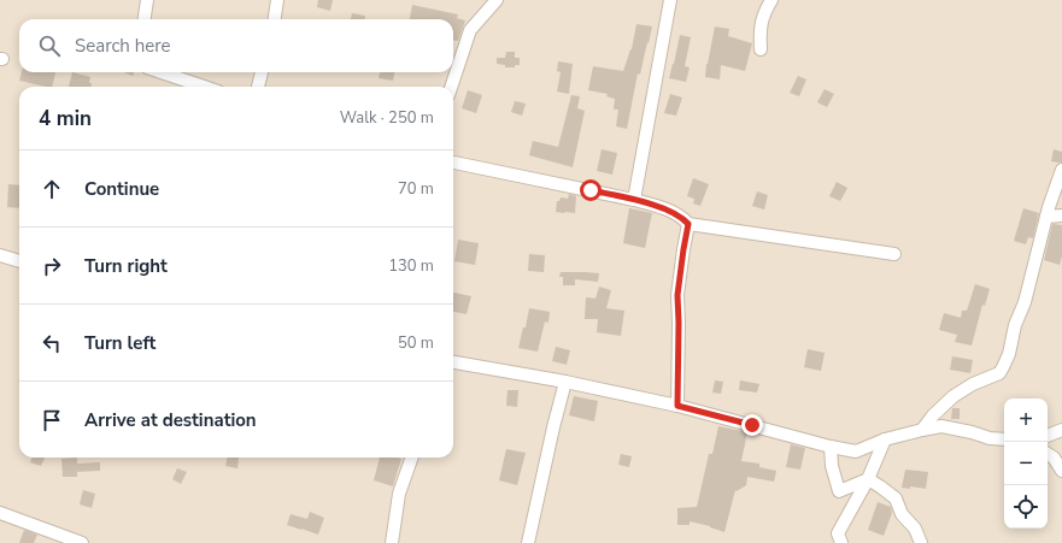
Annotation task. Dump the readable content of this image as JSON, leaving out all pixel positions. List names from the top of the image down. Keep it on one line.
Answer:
{"page":{"search":"Search here","heading":["4 min","Walk · 250 m"],"list":[["Continue","70 m"],["Turn right","130 m"],["Turn left","50 m"],"Arrive at destination"],"map_buttons":["+","−"]}}
